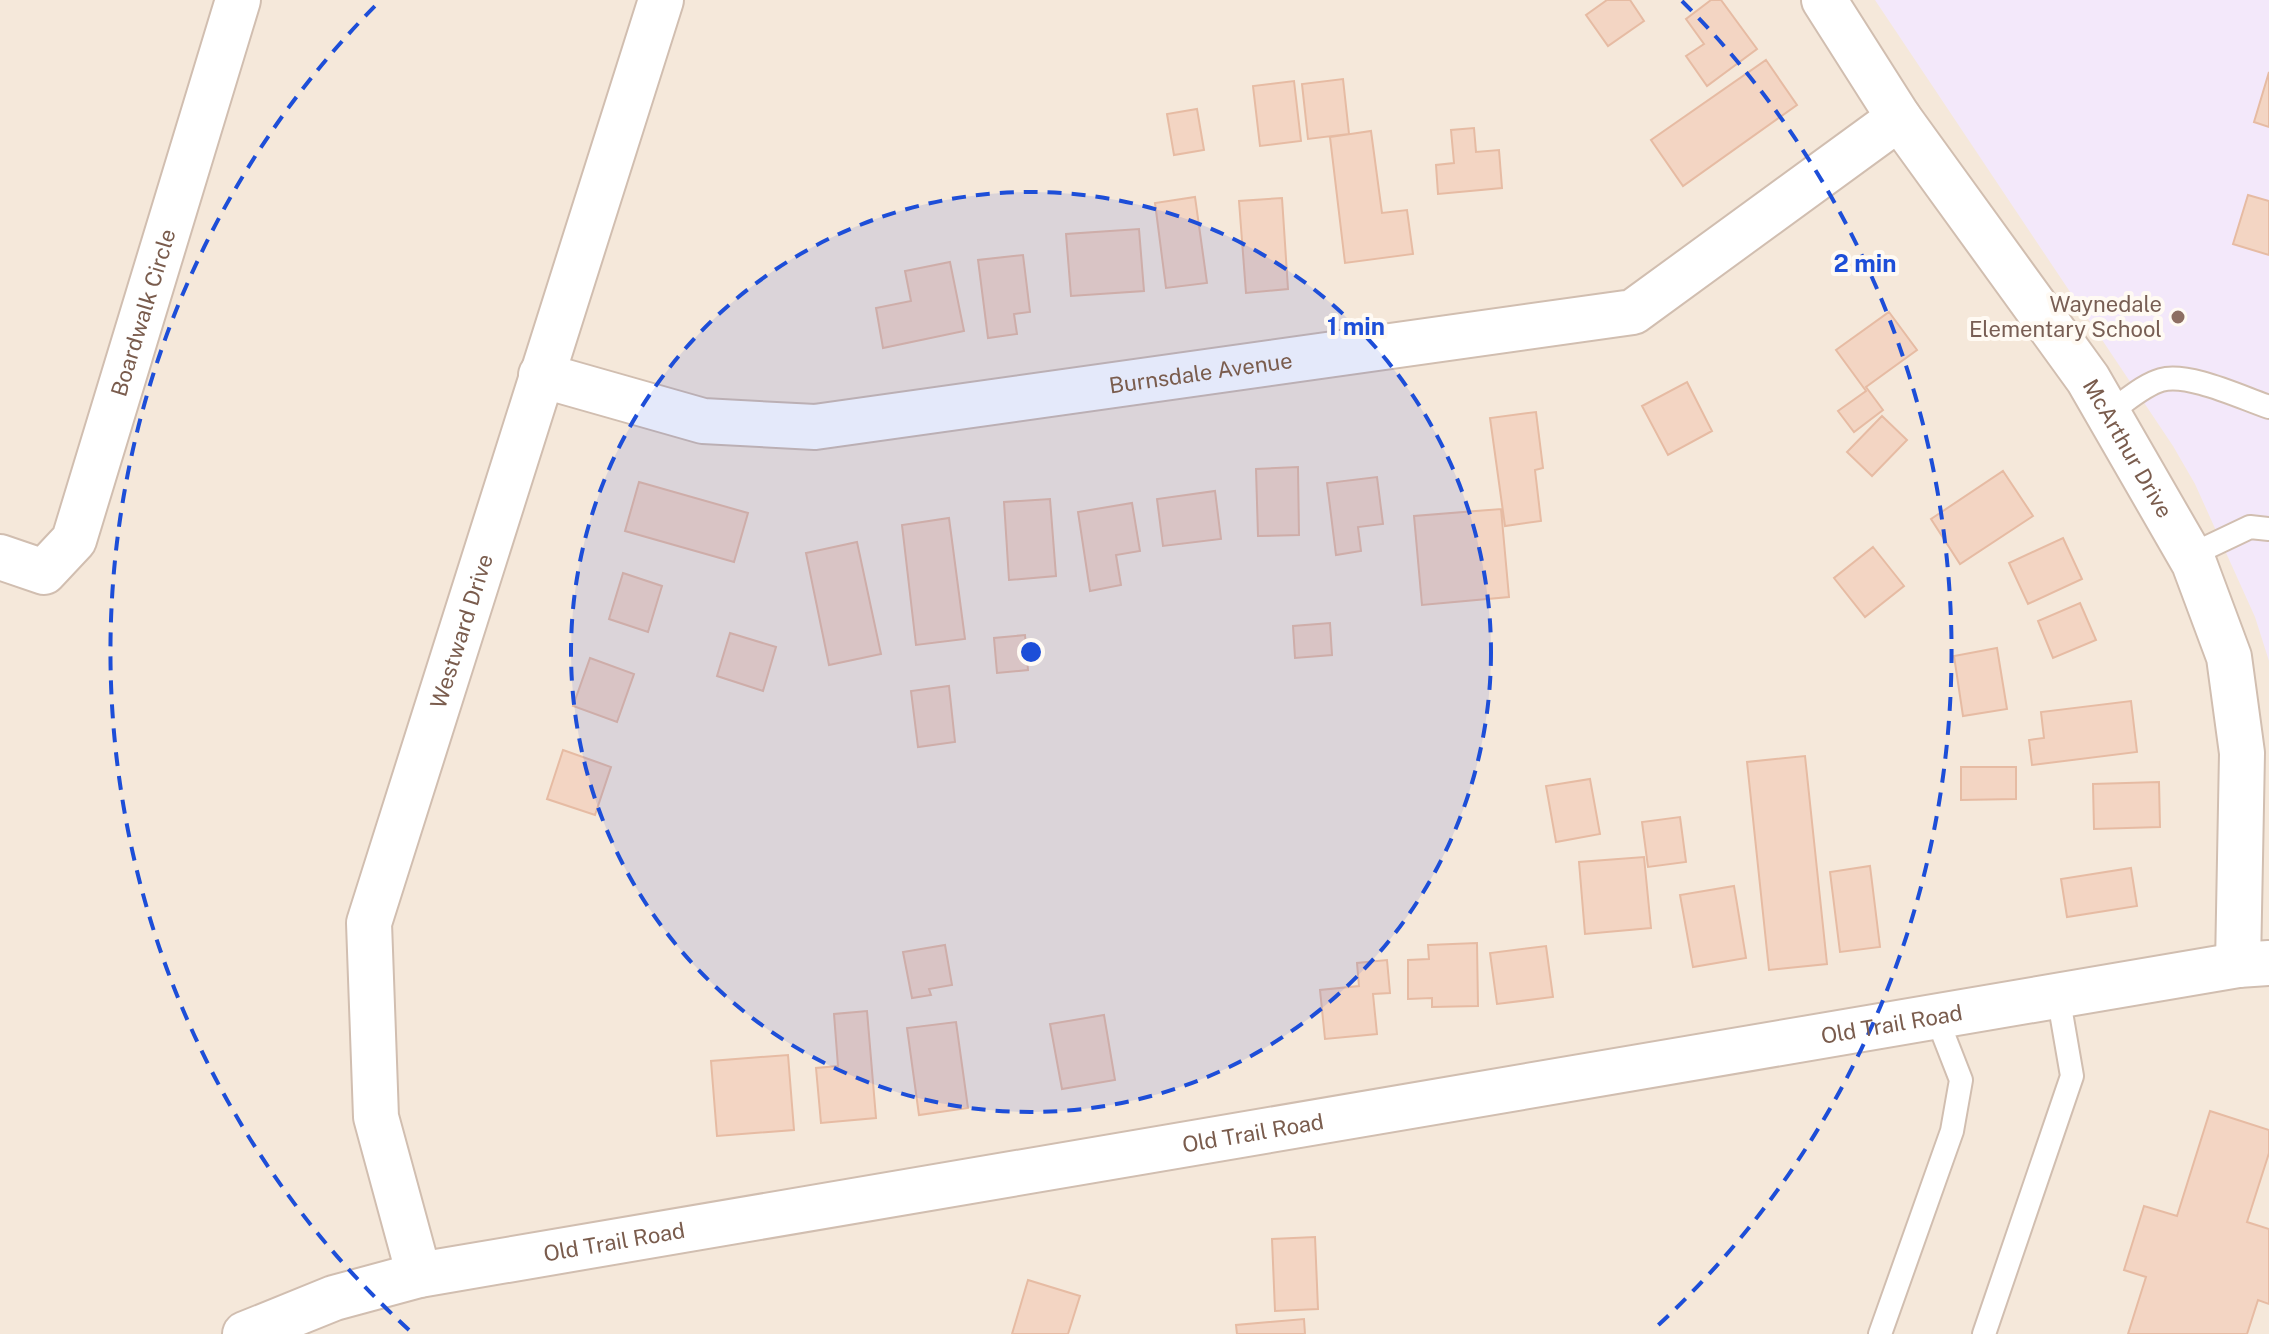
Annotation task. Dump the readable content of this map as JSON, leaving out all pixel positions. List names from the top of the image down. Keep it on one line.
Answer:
{"streets":{"street":["Boardwalk Circle","Burnsdale Avenue","McArthur Drive","Westward Drive","Old Trail Road"]},"crossings":[["Burnsdale Avenue","McArthur Drive"],["Burnsdale Avenue","Westward Drive"],["McArthur Drive","Old Trail Road"],["Westward Drive","Old Trail Road"]],"places":["Waynedale Elementary School"],"rings":["2 min","1 min"]}
